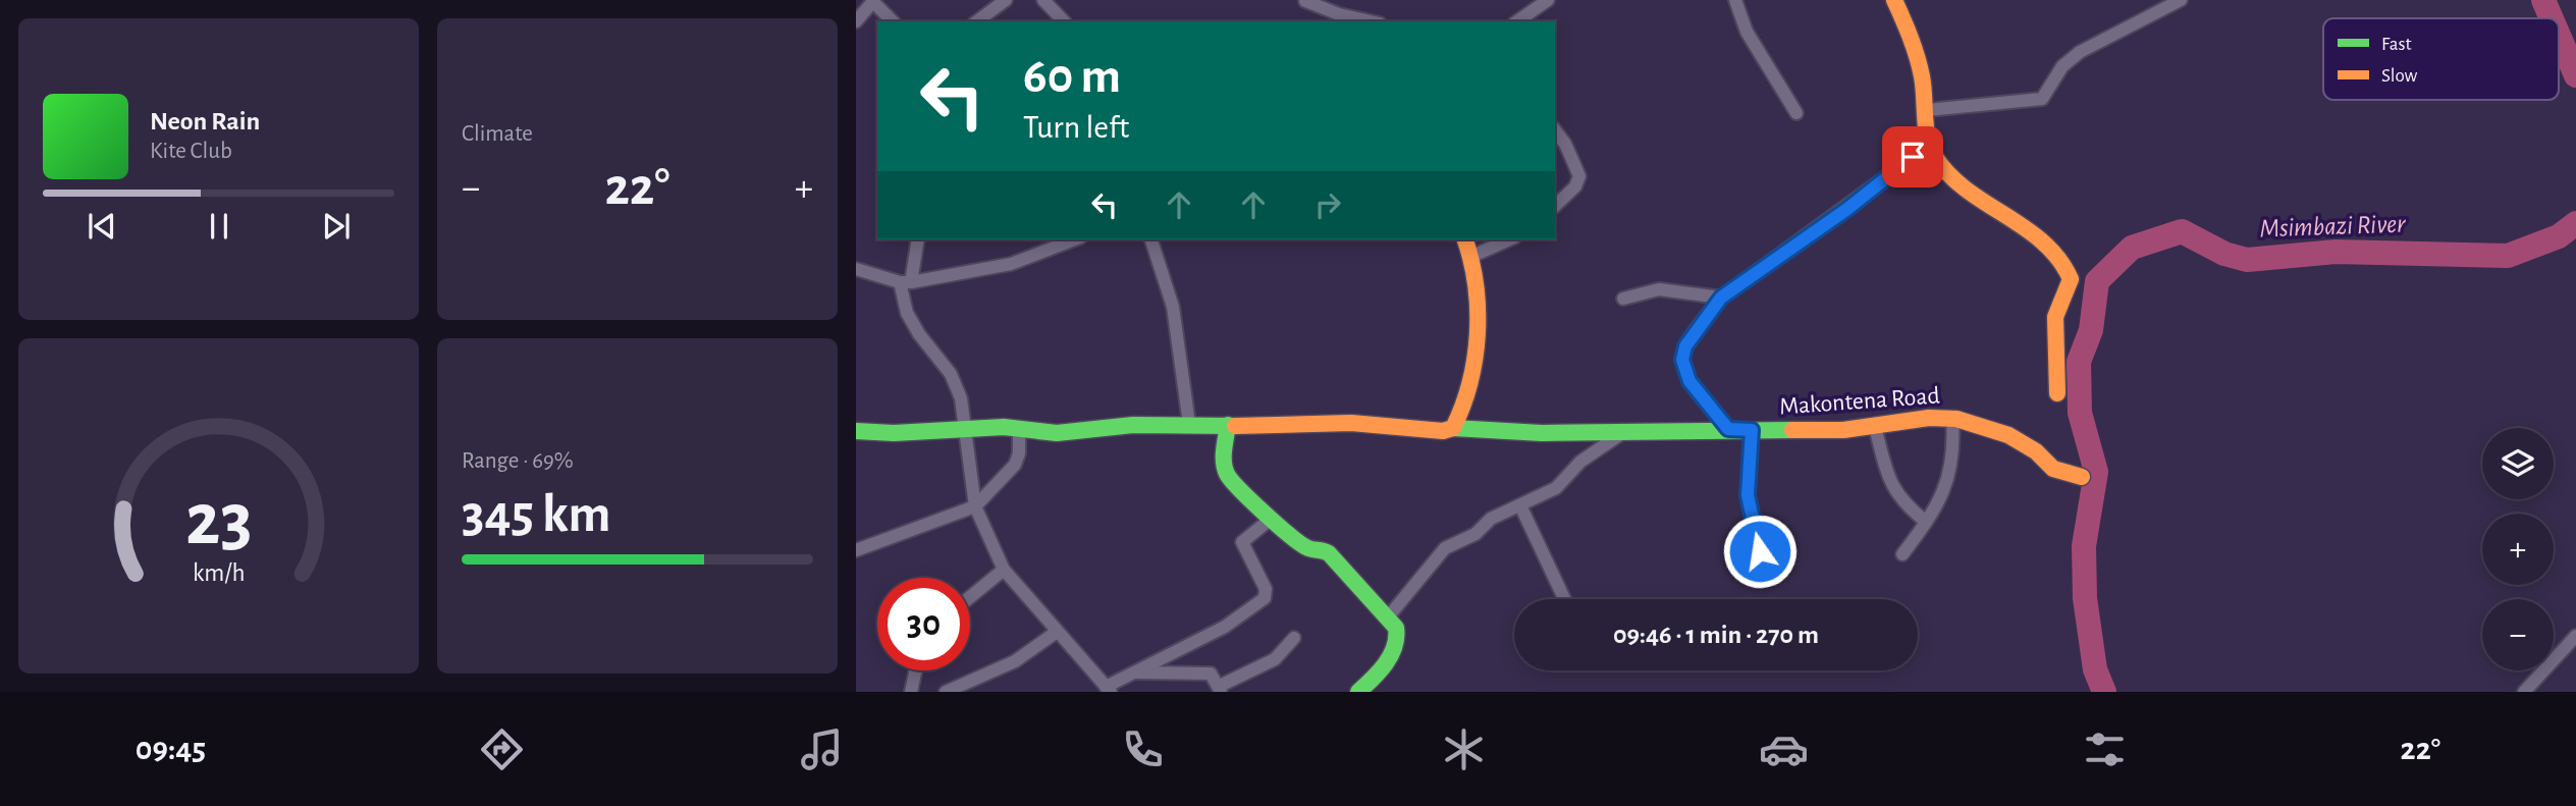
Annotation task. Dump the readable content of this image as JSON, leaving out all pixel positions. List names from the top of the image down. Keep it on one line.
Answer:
{"streets":{"street":["Makontena Road"]},"water":["Msimbazi River"],"legend":["Fast","Slow"],"page":{"tile":["Climate",["Range · 69%","345 km"]],"turn":["60 m","Turn left"],"song":["Neon Rain","Kite Club"],"heat":["−","22°","+"],"map_buttons":["+","−"],"limit":"30","trip":"09:46 · 1 min · 270 m","tabs":["09:45","22°"],"gauge":["23","km/h"]}}
